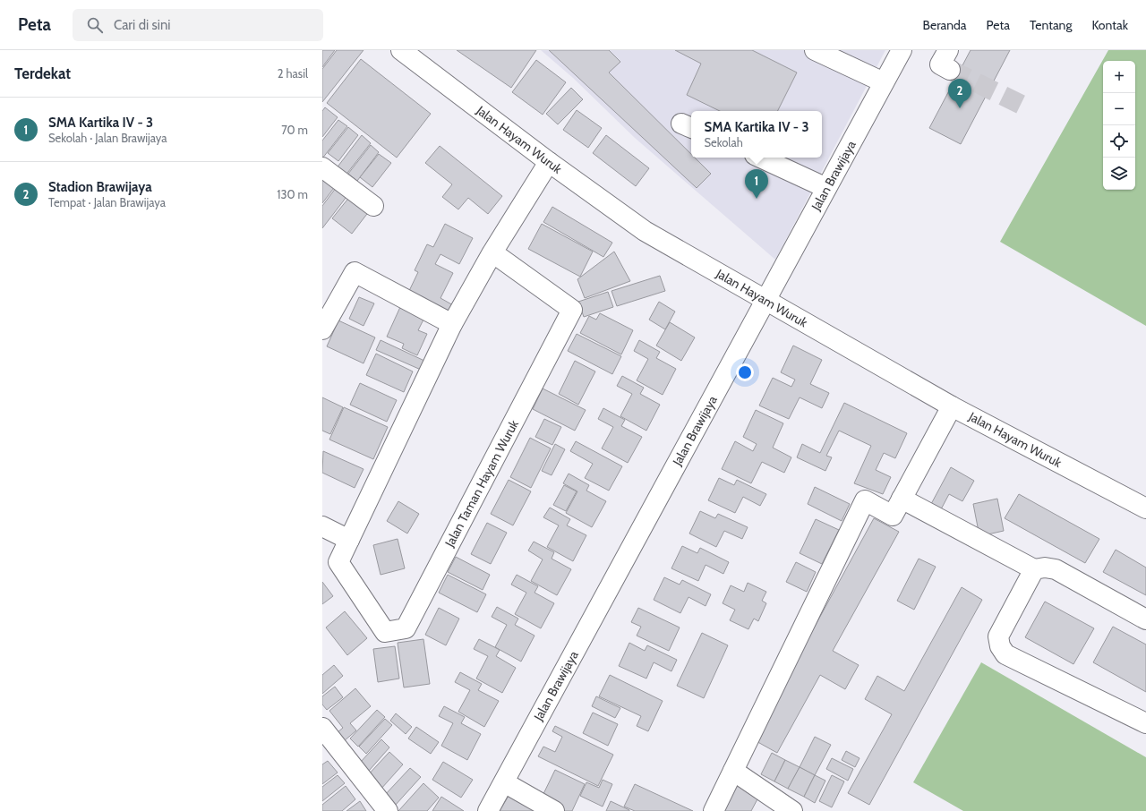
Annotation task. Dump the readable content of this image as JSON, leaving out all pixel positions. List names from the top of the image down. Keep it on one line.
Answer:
{"streets":{"street":["Jalan Hayam Wuruk","Jalan Brawijaya","Jalan Taman Hayam Wuruk"]},"crossings":[["Jalan Hayam Wuruk","Jalan Brawijaya"],["Jalan Hayam Wuruk","Jalan Taman Hayam Wuruk"]],"page":{"header":"Peta","search":"Cari di sini","nav":["Beranda","Peta","Tentang","Kontak"],"heading":["Terdekat","2 hasil"],"map_buttons":["+","−"],"pins":["2","1"],"list":[{"mark":"1","name":"SMA Kartika IV - 3","note":"Sekolah · Jalan Brawijaya","value":"70 m"},{"mark":"2","name":"Stadion Brawijaya","note":"Tempat · Jalan Brawijaya","value":"130 m"}],"popup":["SMA Kartika IV - 3","Sekolah"]}}
